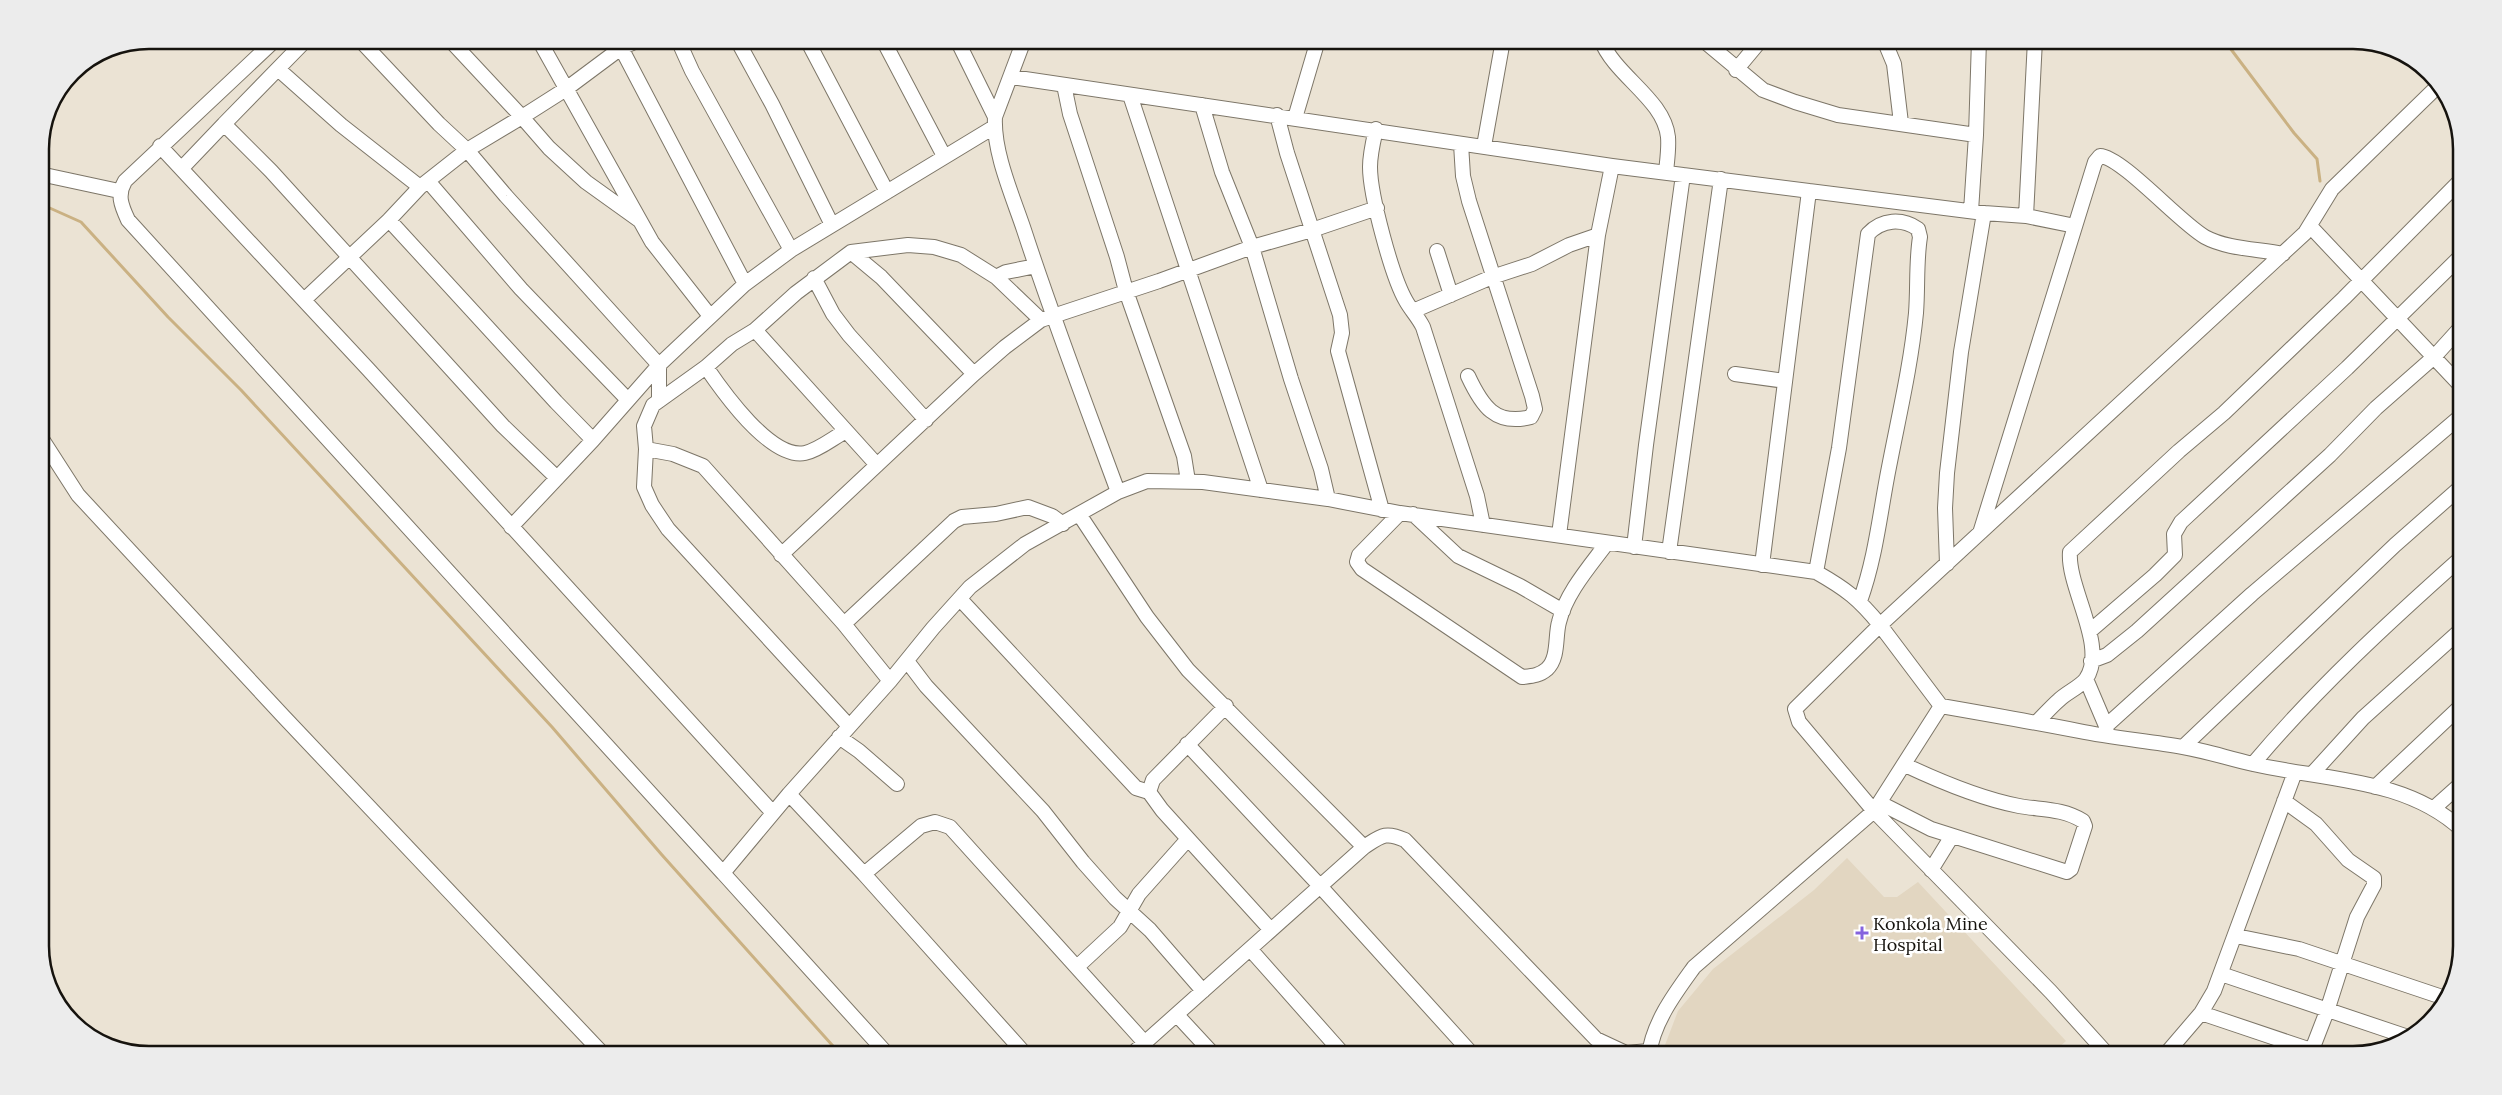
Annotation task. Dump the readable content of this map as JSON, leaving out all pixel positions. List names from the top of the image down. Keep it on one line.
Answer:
{"places":{"health":["Konkola Mine Hospital"]}}
